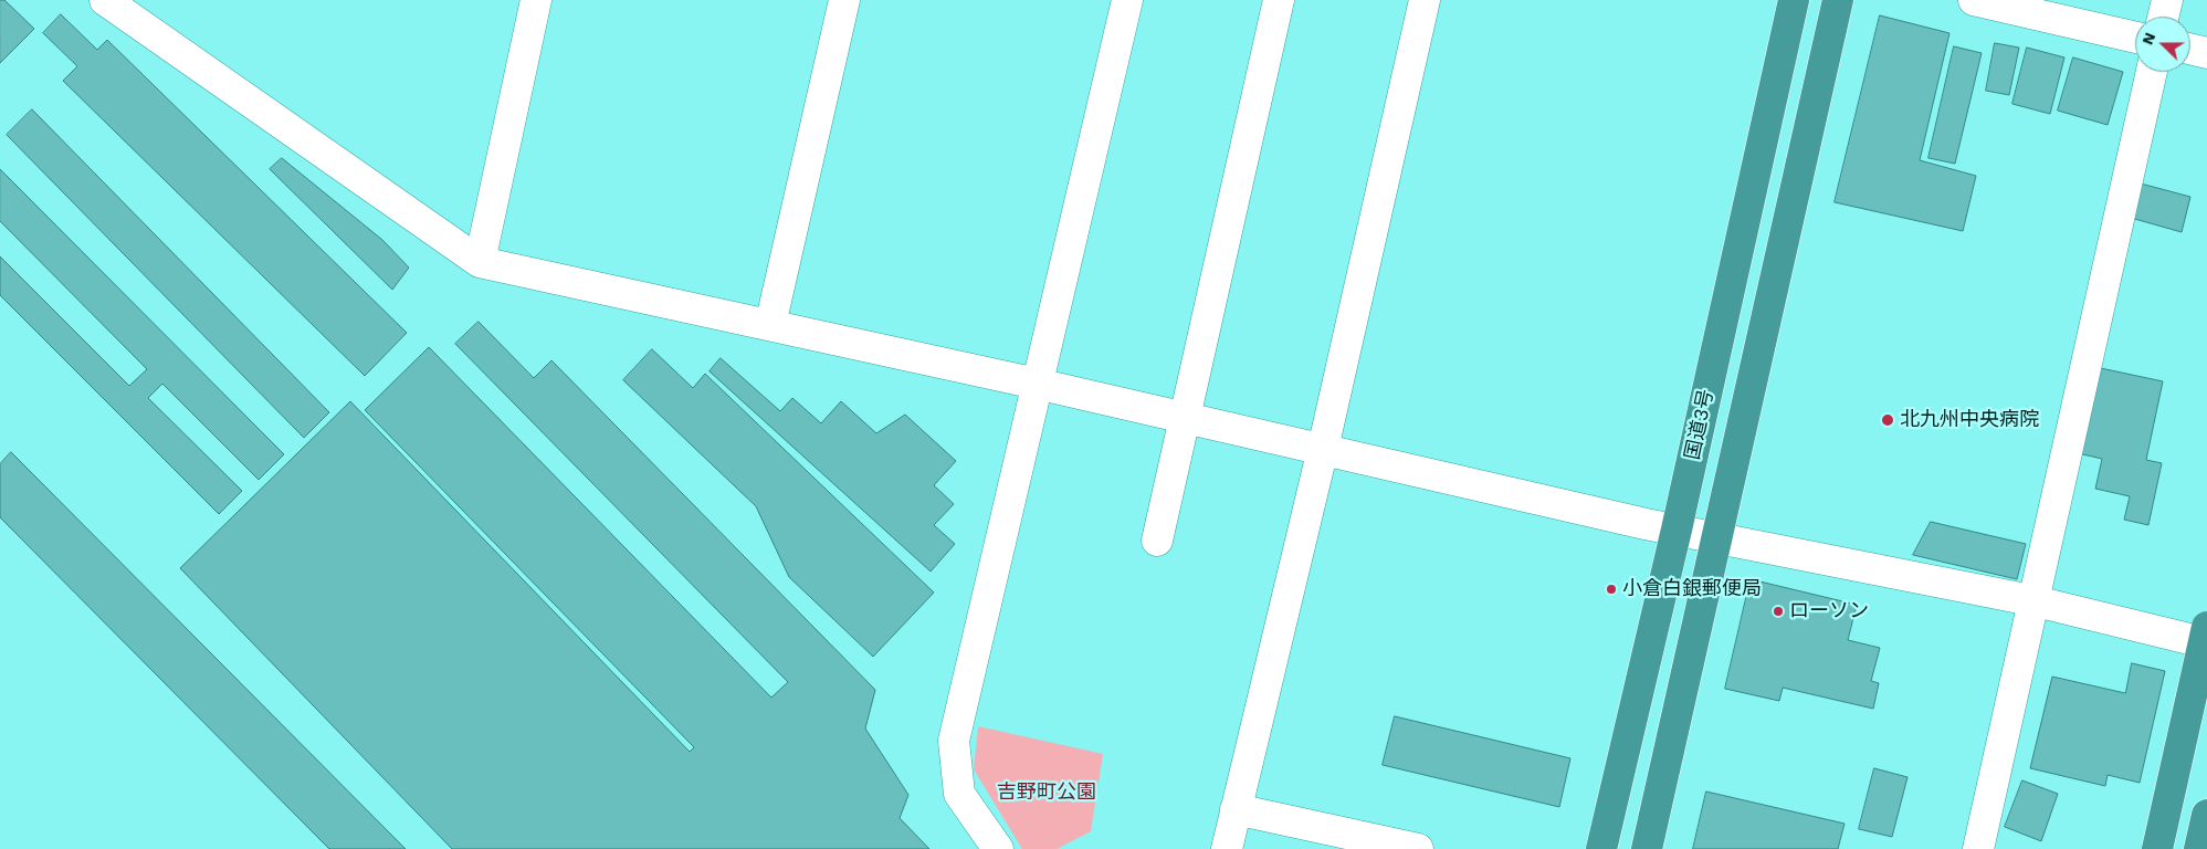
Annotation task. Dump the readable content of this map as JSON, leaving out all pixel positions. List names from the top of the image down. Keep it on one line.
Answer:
{"streets":{"highway":["国道3号"]},"parks":["吉野町公園"],"places":["北九州中央病院","小倉白銀郵便局","ローソン"],"north":"left"}
